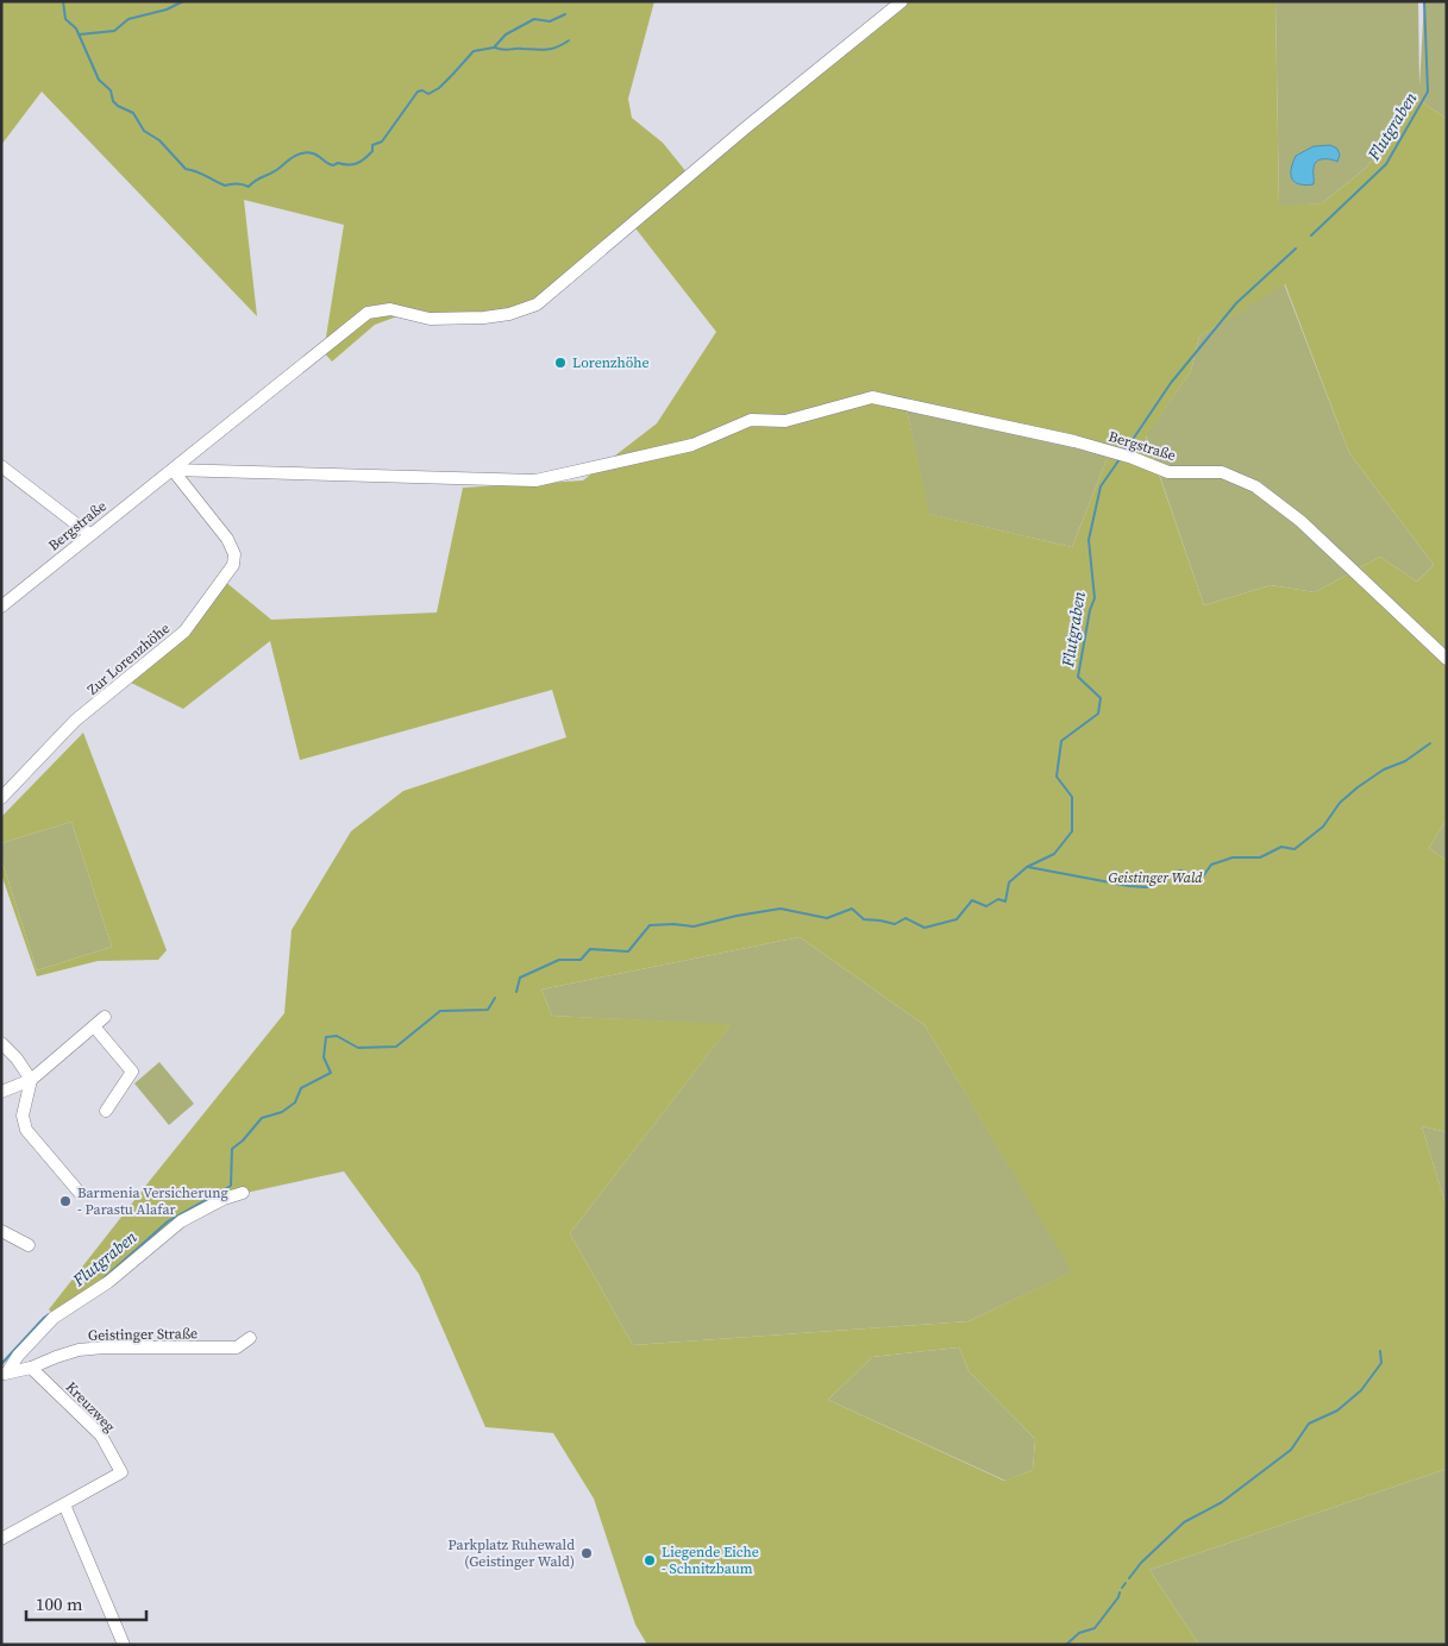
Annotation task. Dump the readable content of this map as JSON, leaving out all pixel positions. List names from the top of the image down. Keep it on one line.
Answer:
{"streets":{"street":["Bergstraße","Zur Lorenzhöhe","Geistinger Straße","Kreuzweg"]},"crossings":[["Bergstraße","Zur Lorenzhöhe"],["Geistinger Straße","Kreuzweg"]],"water":["Flutgraben"],"parks":["Geistinger Wald"],"places":["Lorenzhöhe","Barmenia Versicherung - Parastu Alafar","Parkplatz Ruhewald (Geistinger Wald)","Liegende Eiche - Schnitzbaum"],"scale_bar":"100 m"}
